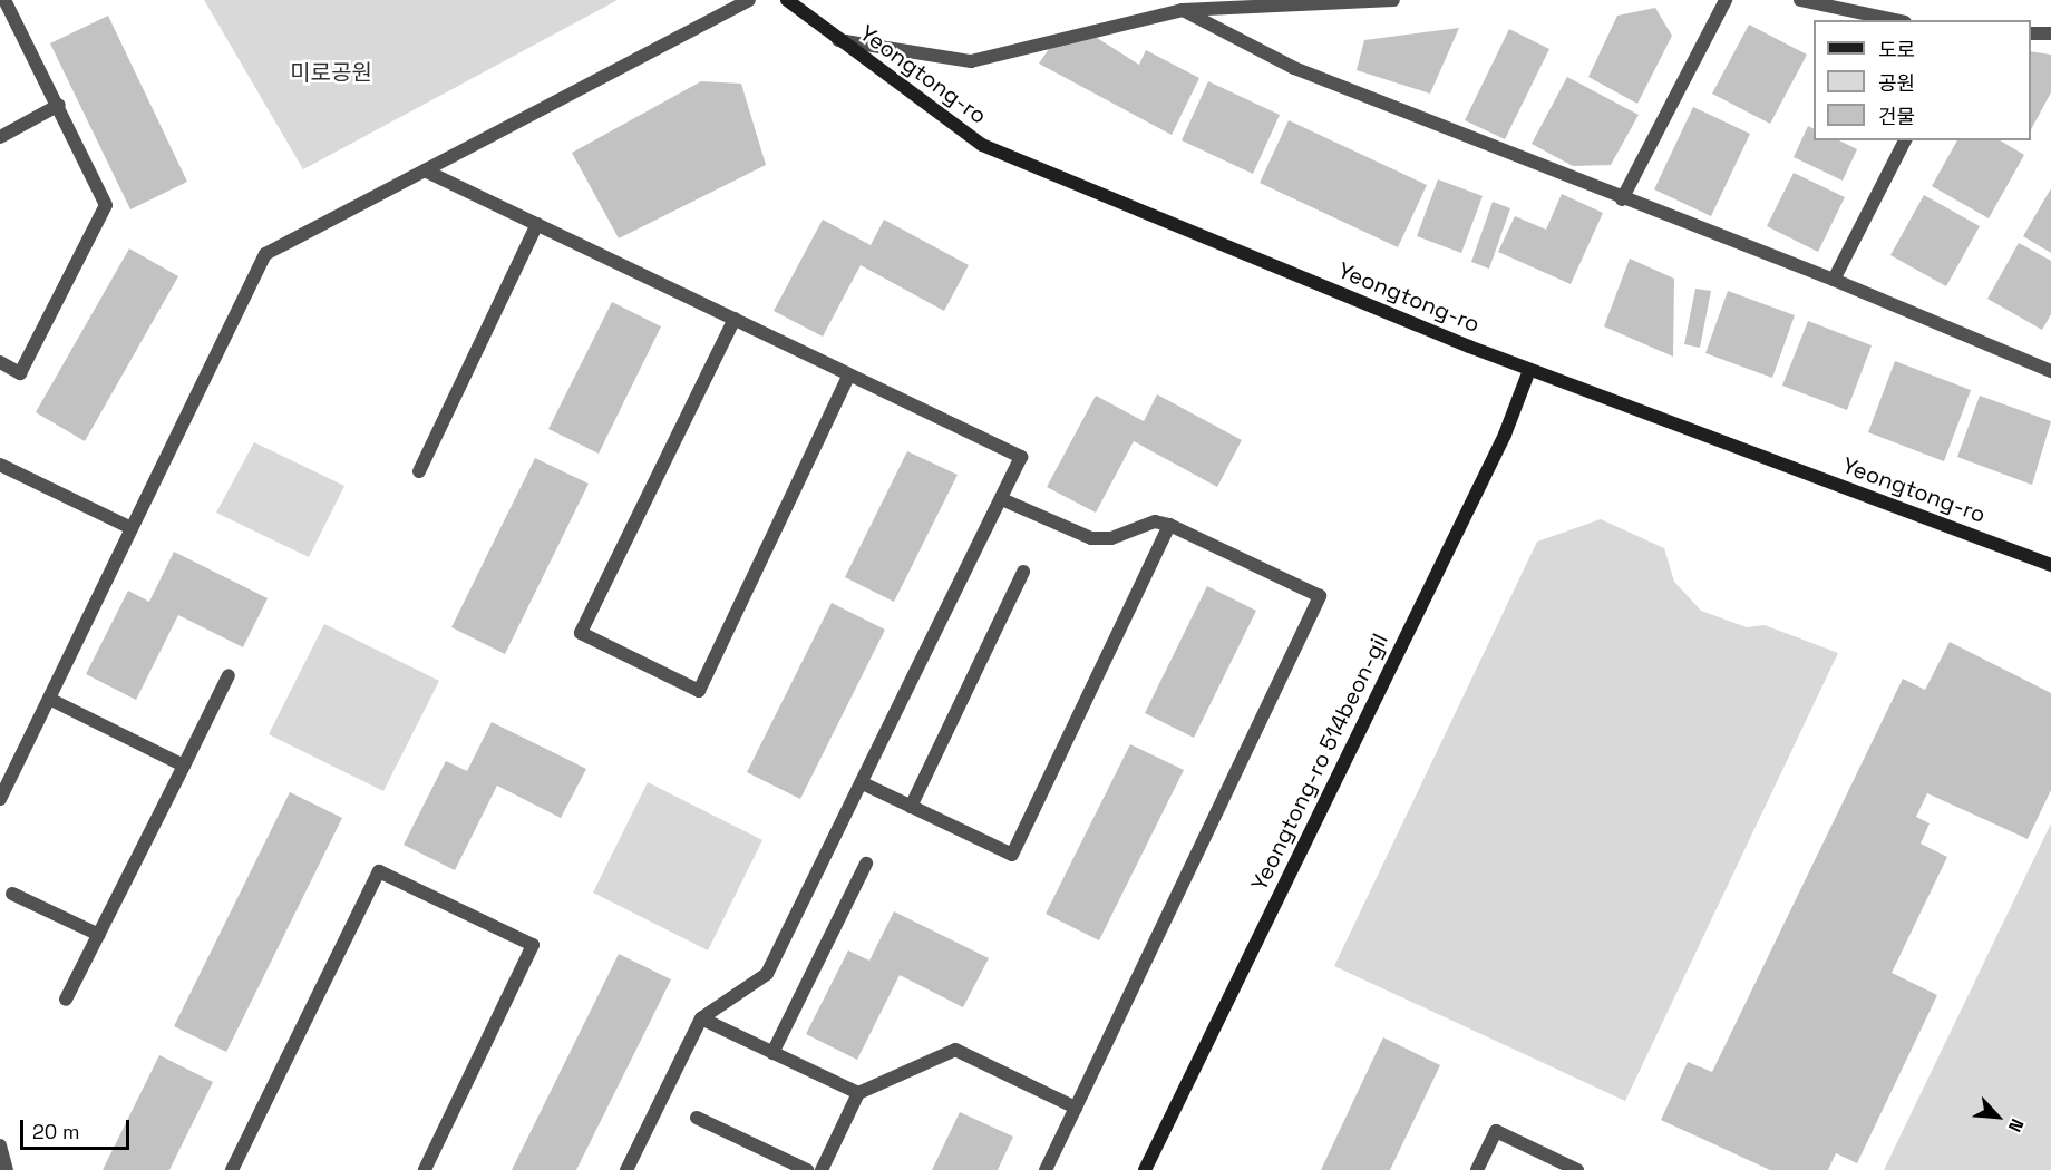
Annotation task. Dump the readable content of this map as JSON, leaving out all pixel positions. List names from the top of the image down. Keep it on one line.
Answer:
{"streets":{"street":["Yeongtong-ro","Yeongtong-ro 514beon-gil"]},"crossings":[["Yeongtong-ro","Yeongtong-ro 514beon-gil"]],"parks":["미로공원"],"legend":["도로","공원","건물"],"scale_bar":"20 m","north":"bottom right"}
